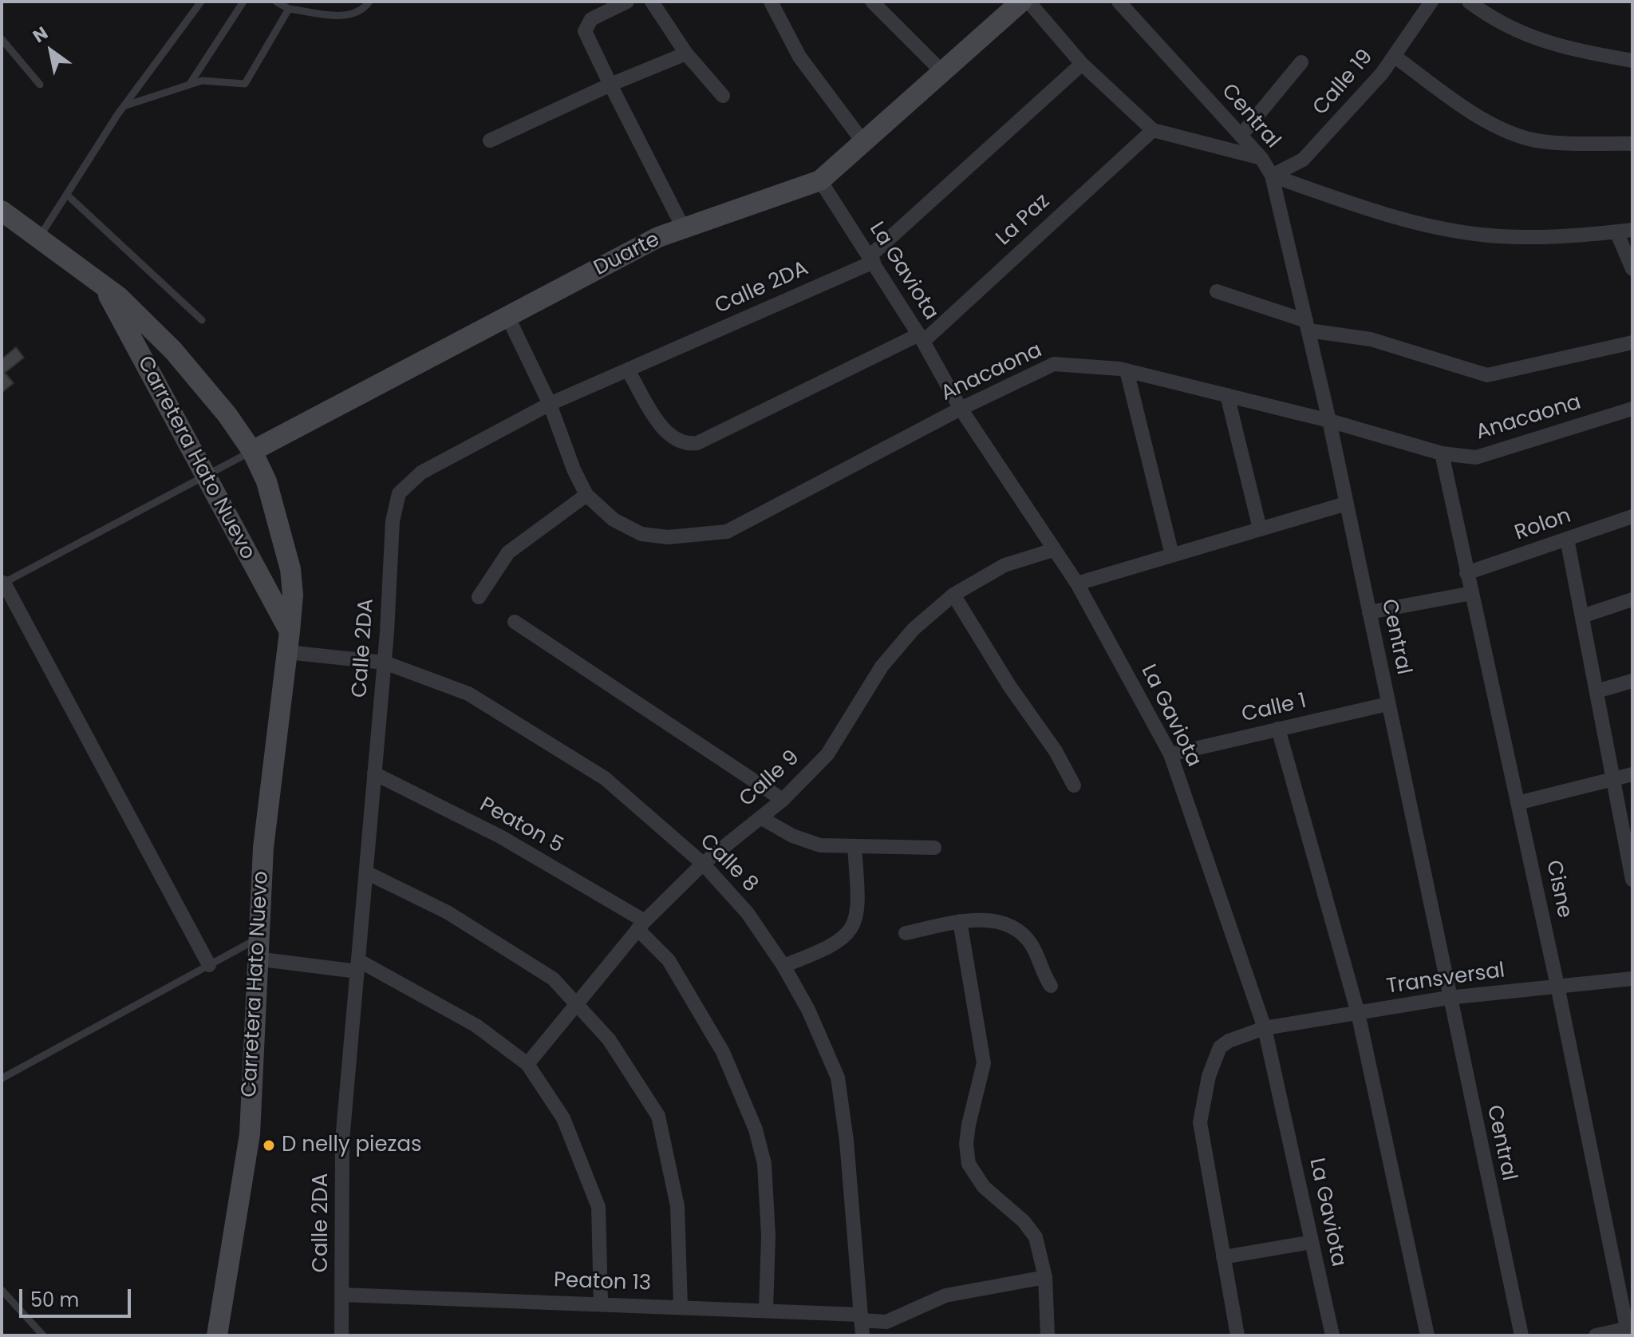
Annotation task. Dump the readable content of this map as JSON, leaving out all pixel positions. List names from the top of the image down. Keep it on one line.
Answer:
{"streets":{"main road":["Duarte","Carretera Hato Nuevo"],"street":["Calle 19","Central","La Paz","La Gaviota","Calle 2DA","Anacaona","Rolon","Calle 1","Calle 9","Peaton 5","Calle 8","Cisne","Transversal","Peaton 13"]},"crossings":[["Calle 19","Central"],["Central","Anacaona"],["Central","Calle 1"],["Central","Transversal"],["La Paz","La Gaviota"],["La Paz","Calle 2DA"],["Duarte","La Gaviota"],["Duarte","Anacaona"],["Duarte","Carretera Hato Nuevo"],["La Gaviota","Calle 2DA"],["La Gaviota","Anacaona"],["La Gaviota","Calle 1"],["La Gaviota","Calle 9"],["La Gaviota","Transversal"],["Calle 2DA","Anacaona"],["Calle 2DA","Peaton 5"],["Calle 2DA","Calle 8"],["Calle 2DA","Peaton 13"],["Anacaona","Cisne"],["Carretera Hato Nuevo","Calle 8"],["Rolon","Cisne"],["Calle 9","Peaton 5"],["Calle 9","Calle 8"],["Peaton 5","Peaton 13"],["Calle 8","Peaton 13"],["Cisne","Transversal"]],"places":["D nelly piezas"],"scale_bar":"50 m","north":"top left"}
